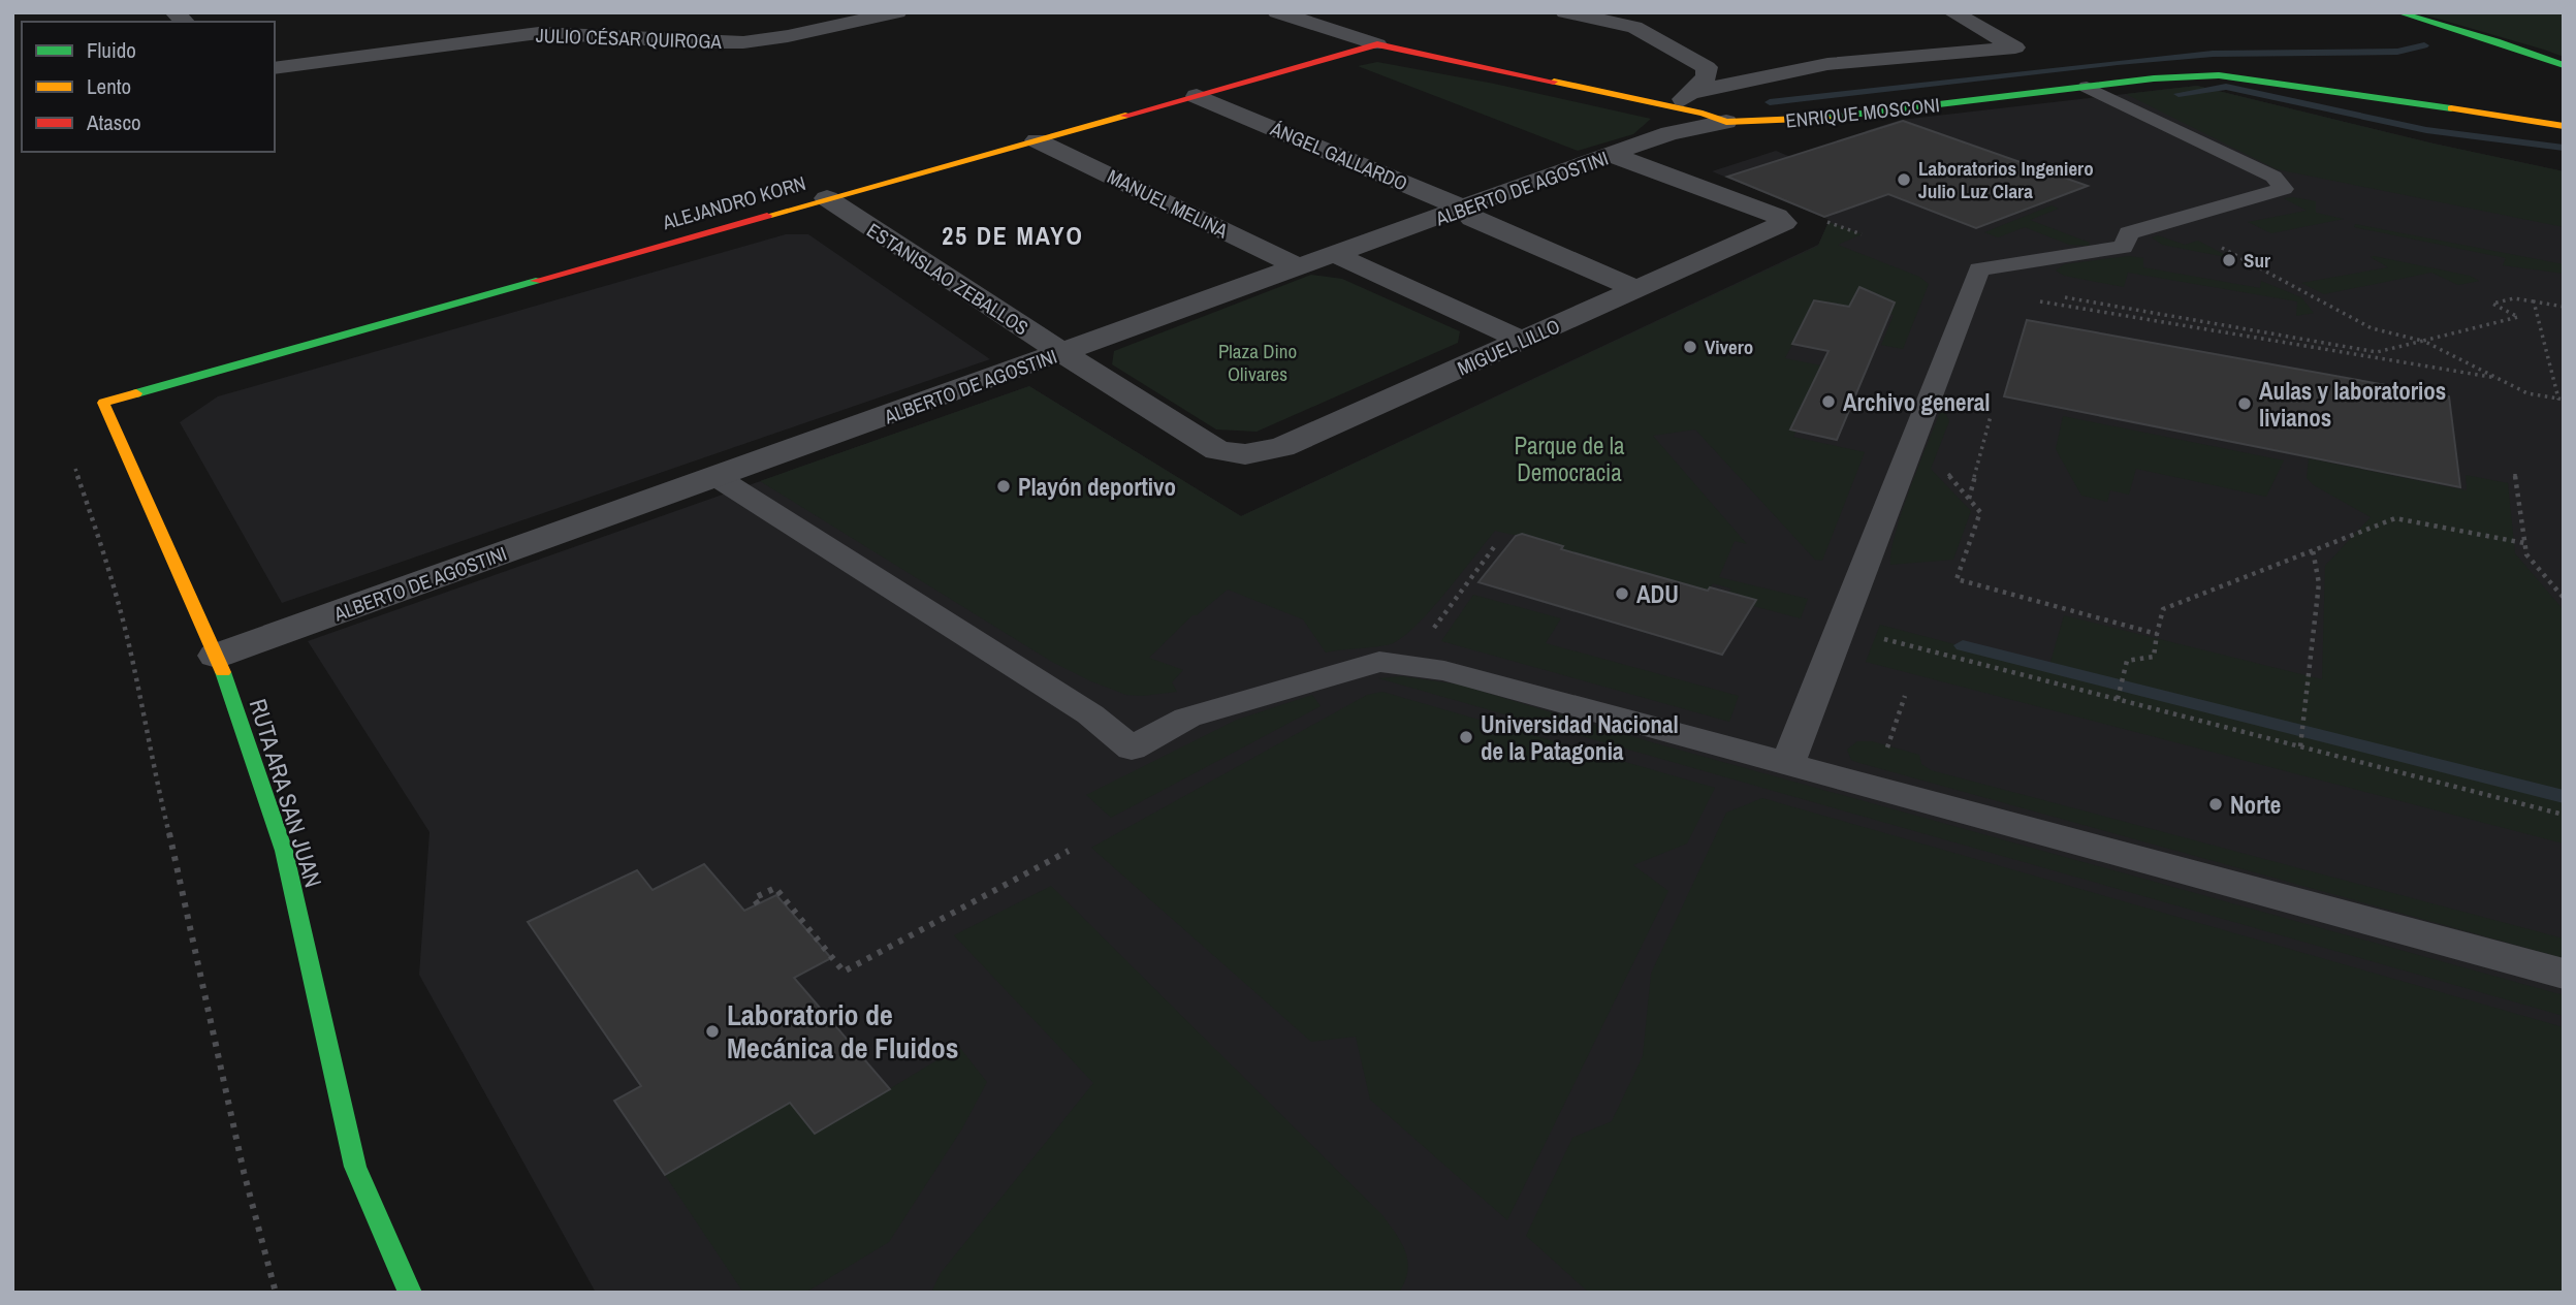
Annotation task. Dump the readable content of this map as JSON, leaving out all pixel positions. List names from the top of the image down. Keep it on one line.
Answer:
{"streets":{"main road":["ENRIQUE MOSCONI","ALEJANDRO KORN","RUTA ARA SAN JUAN"],"street":["JULIO CÉSAR QUIROGA","ÁNGEL GALLARDO","ALBERTO DE AGOSTINI","MANUEL MELINA","ESTANISLAO ZEBALLOS","MIGUEL LILLO"]},"crossings":[["ENRIQUE MOSCONI","ALBERTO DE AGOSTINI"],["ENRIQUE MOSCONI","ALEJANDRO KORN"],["ÁNGEL GALLARDO","ALBERTO DE AGOSTINI"],["ÁNGEL GALLARDO","ALEJANDRO KORN"],["ÁNGEL GALLARDO","MIGUEL LILLO"],["ALBERTO DE AGOSTINI","MANUEL MELINA"],["ALBERTO DE AGOSTINI","ESTANISLAO ZEBALLOS"],["ALBERTO DE AGOSTINI","MIGUEL LILLO"],["ALBERTO DE AGOSTINI","RUTA ARA SAN JUAN"],["ALEJANDRO KORN","MANUEL MELINA"],["ALEJANDRO KORN","ESTANISLAO ZEBALLOS"],["ALEJANDRO KORN","RUTA ARA SAN JUAN"],["ESTANISLAO ZEBALLOS","MIGUEL LILLO"]],"districts":["25 DE MAYO"],"parks":["Plaza Dino Olivares","Parque de la Democracia"],"places":["Laboratorios Ingeniero Julio Luz Clara","Sur","Vivero","Archivo general","Aulas y laboratorios livianos","Playón deportivo","ADU","Universidad Nacional de la Patagonia","Norte","Laboratorio de Mecánica de Fluidos"],"legend":["Fluido","Lento","Atasco"]}
